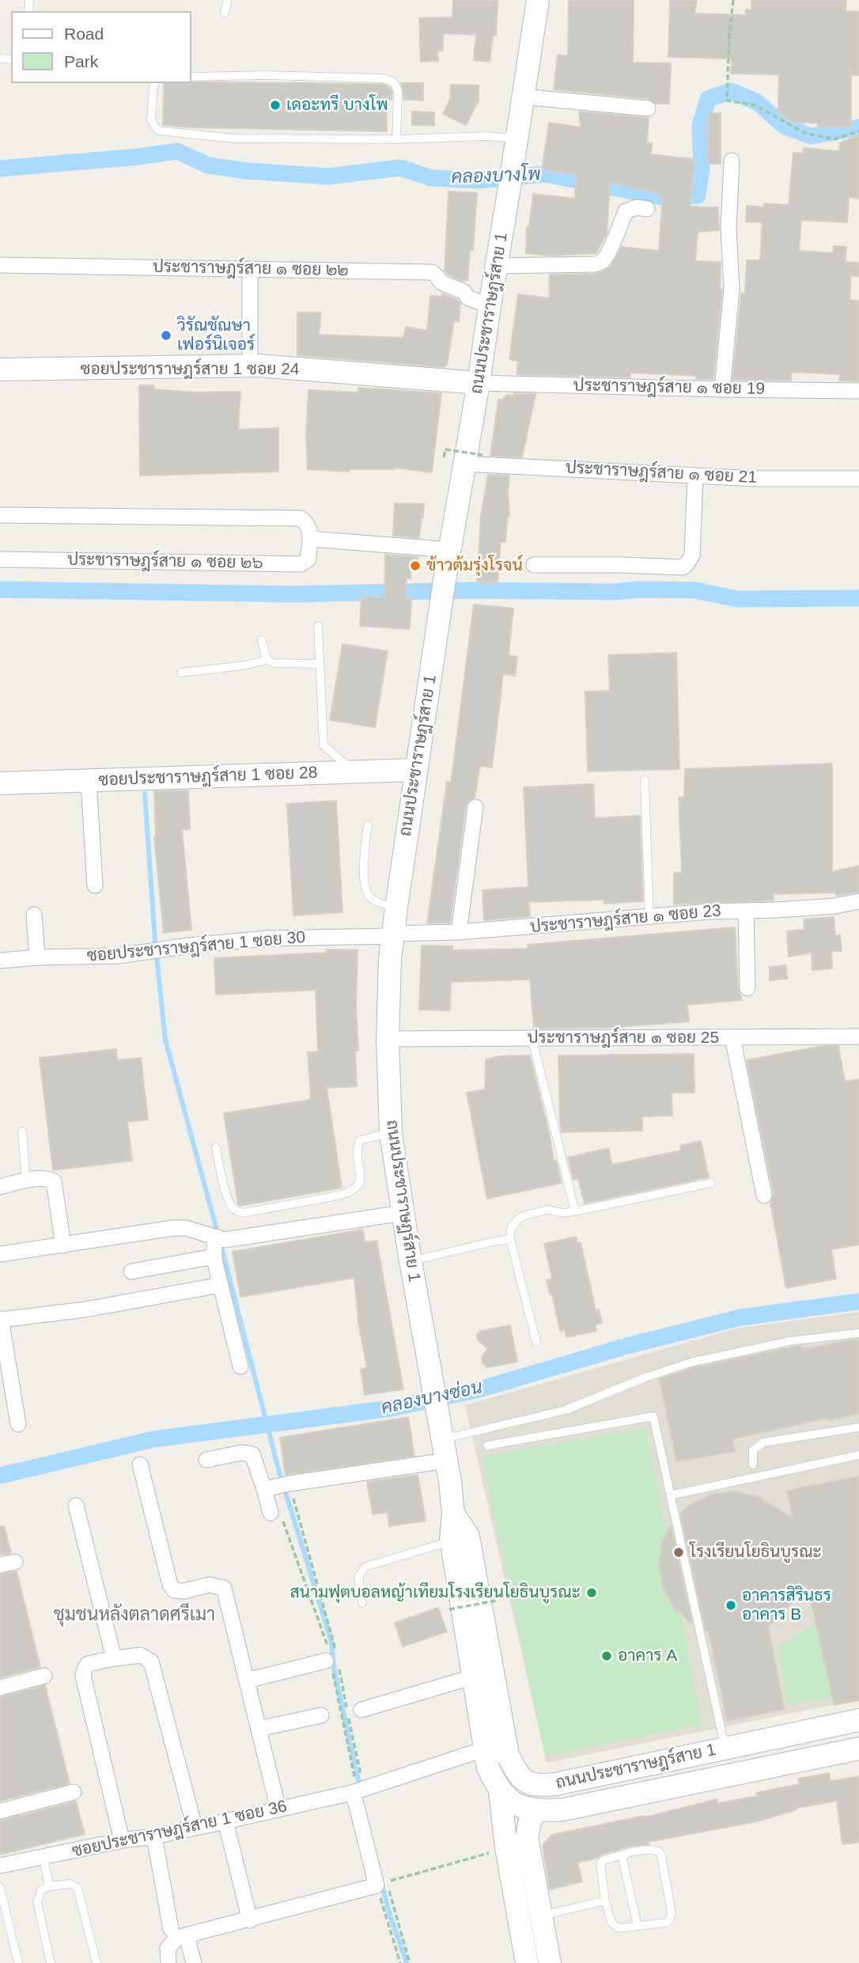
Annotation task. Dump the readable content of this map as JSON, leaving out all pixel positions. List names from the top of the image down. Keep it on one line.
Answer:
{"streets":{"main road":["ถนนประชาราษฎร์สาย 1","ซอยประชาราษฎร์สาย 1 ซอย 24","ซอยประชาราษฎร์สาย 1 ซอย 28"],"street":["ประชาราษฎร์สาย ๑ ซอย ๒๒","ประชาราษฎร์สาย ๑ ซอย 19","ประชาราษฎร์สาย ๑ ซอย 21","ประชาราษฎร์สาย ๑ ซอย ๒๖","ประชาราษฎร์สาย ๑ ซอย 23","ซอยประชาราษฎร์สาย 1 ซอย 30","ประชาราษฎร์สาย ๑ ซอย 25","ซอยประชาราษฎร์สาย 1 ซอย 36"]},"crossings":[["ประชาราษฎร์สาย ๑ ซอย ๒๒","ถนนประชาราษฎร์สาย 1"],["ถนนประชาราษฎร์สาย 1","ซอยประชาราษฎร์สาย 1 ซอย 24"],["ถนนประชาราษฎร์สาย 1","ประชาราษฎร์สาย ๑ ซอย 19"],["ถนนประชาราษฎร์สาย 1","ประชาราษฎร์สาย ๑ ซอย 21"],["ถนนประชาราษฎร์สาย 1","ซอยประชาราษฎร์สาย 1 ซอย 28"],["ถนนประชาราษฎร์สาย 1","ประชาราษฎร์สาย ๑ ซอย 23"],["ถนนประชาราษฎร์สาย 1","ซอยประชาราษฎร์สาย 1 ซอย 30"],["ถนนประชาราษฎร์สาย 1","ประชาราษฎร์สาย ๑ ซอย 25"],["ถนนประชาราษฎร์สาย 1","ซอยประชาราษฎร์สาย 1 ซอย 36"],["ซอยประชาราษฎร์สาย 1 ซอย 24","ประชาราษฎร์สาย ๑ ซอย 19"],["ประชาราษฎร์สาย ๑ ซอย 23","ซอยประชาราษฎร์สาย 1 ซอย 30"]],"districts":["ชุมชนหลังตลาดศรีเมา"],"water":["คลองบางโพ","คลองบางซ่อน"],"places":["เดอะทรี บางโพ","วิรัณชัณษา เฟอร์นิเจอร์","ข้าวต้มรุ่งโรจน์","โรงเรียนโยธินบูรณะ","สนามฟุตบอลหญ้าเทียมโรงเรียนโยธินบูรณะ","อาคารสิรินธร อาคาร B","อาคาร A"],"legend":["Road","Park"]}
